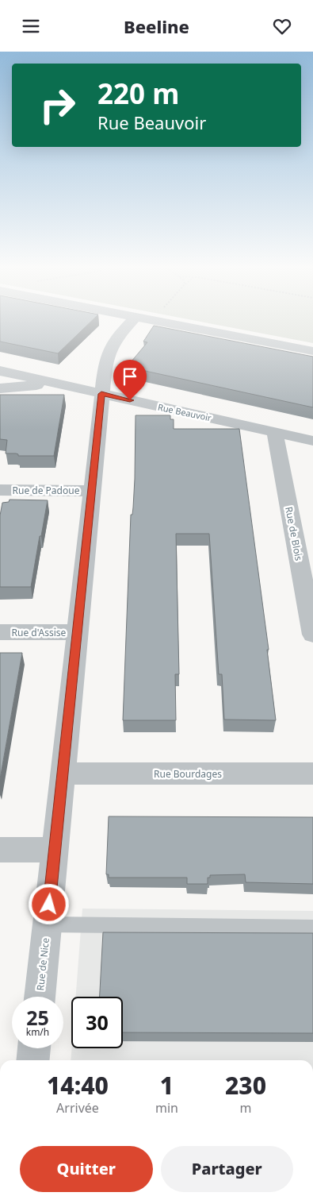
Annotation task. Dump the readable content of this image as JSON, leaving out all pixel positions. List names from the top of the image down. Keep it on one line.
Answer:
{"streets":{"street":["Rue Beauvoir","Rue de Padoue","Rue de Blois","Rue d'Assise","Rue Bourdages","Rue de Nice"]},"crossings":[["Rue Beauvoir","Rue de Blois"],["Rue Beauvoir","Rue de Nice"],["Rue de Padoue","Rue de Nice"],["Rue d'Assise","Rue de Nice"],["Rue Bourdages","Rue de Nice"]],"page":{"header":"Beeline","turn":["220 m","Rue Beauvoir"],"speed":"25 km/h","limit":"30","eta":["14:40","Arrivée","1","min","230","m"],"buttons":["Quitter","Partager"]}}
